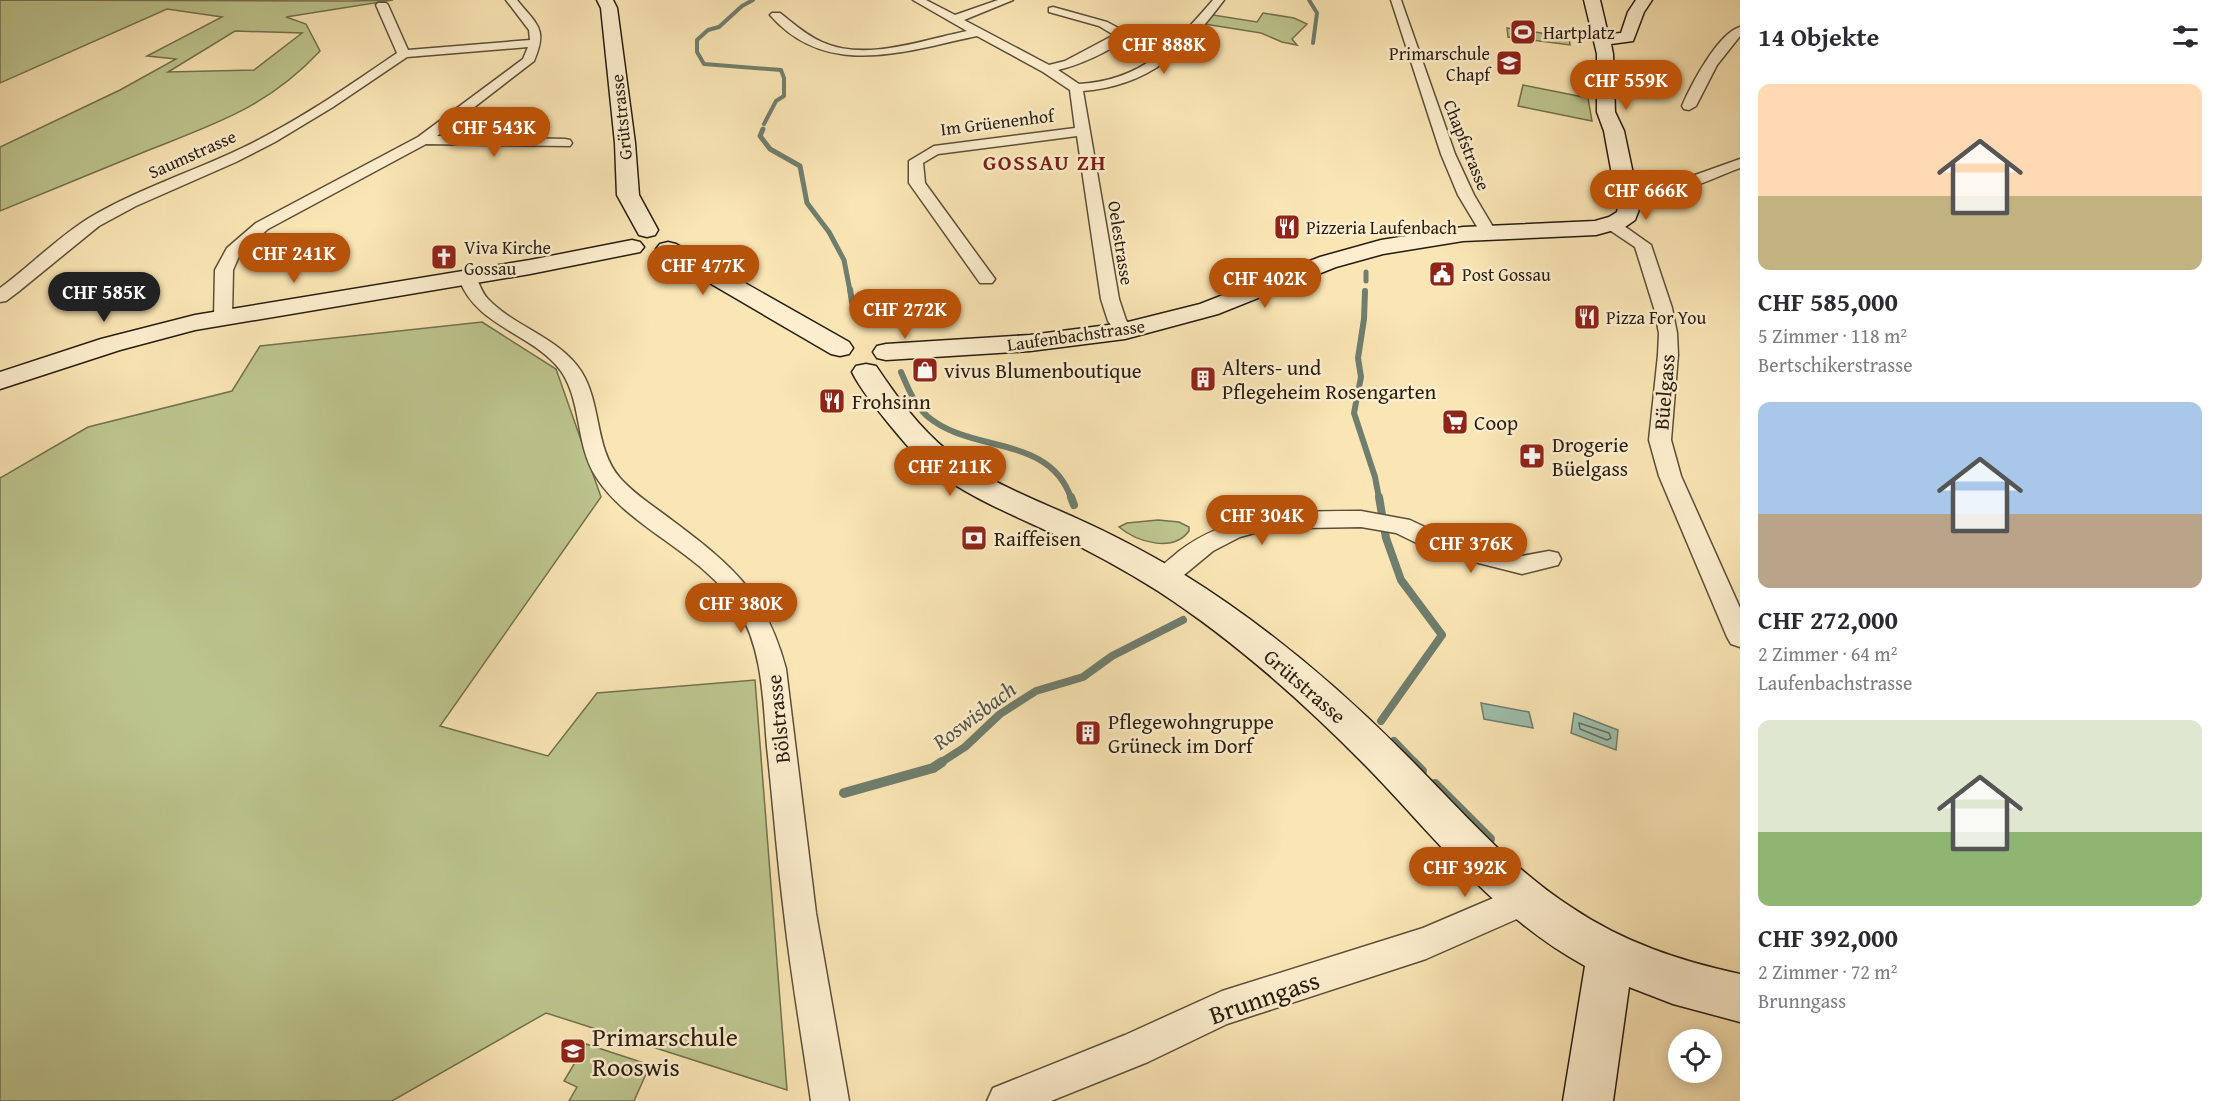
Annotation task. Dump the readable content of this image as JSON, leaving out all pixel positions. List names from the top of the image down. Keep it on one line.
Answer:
{"streets":{"street":["Grütstrasse","Im Grüenenhof","Chapfstrasse","Saumstrasse","Oelestrasse","Laufenbachstrasse","Büelgass","Bölstrasse","Brunngass"]},"crossings":[["Grütstrasse","Brunngass"],["Im Grüenenhof","Oelestrasse"],["Chapfstrasse","Laufenbachstrasse"],["Oelestrasse","Laufenbachstrasse"],["Laufenbachstrasse","Büelgass"]],"districts":["GOSSAU ZH"],"water":["Roswisbach"],"places":{"sports":["Hartplatz"],"school or university":["Primarschule Chapf","Primarschule Rooswis"],"restaurant":["Pizzeria Laufenbach","Pizza For You","Frohsinn"],"church":["Viva Kirche Gossau"],"public building":["Post Gossau"],"shop":["vivus Blumenboutique"],"building":["Alters- und Pflegeheim Rosengarten","Pflegewohngruppe Grüneck im Dorf"],"supermarket":["Coop"],"pharmacy":["Drogerie Büelgass"],"bank":["Raiffeisen"]},"page":{"heading":"14 Objekte","price":["CHF 888K","CHF 559K","CHF 543K","CHF 666K","CHF 241K","CHF 477K","CHF 402K","CHF 585K","CHF 272K","CHF 211K","CHF 304K","CHF 376K","CHF 380K","CHF 392K"],"list":[{"name":"CHF 585,000","note":"5 Zimmer · 118 m² · Bertschikerstrasse"},{"name":"CHF 272,000","note":"2 Zimmer · 64 m² · Laufenbachstrasse"},{"name":"CHF 392,000","note":"2 Zimmer · 72 m² · Brunngass"}]}}
